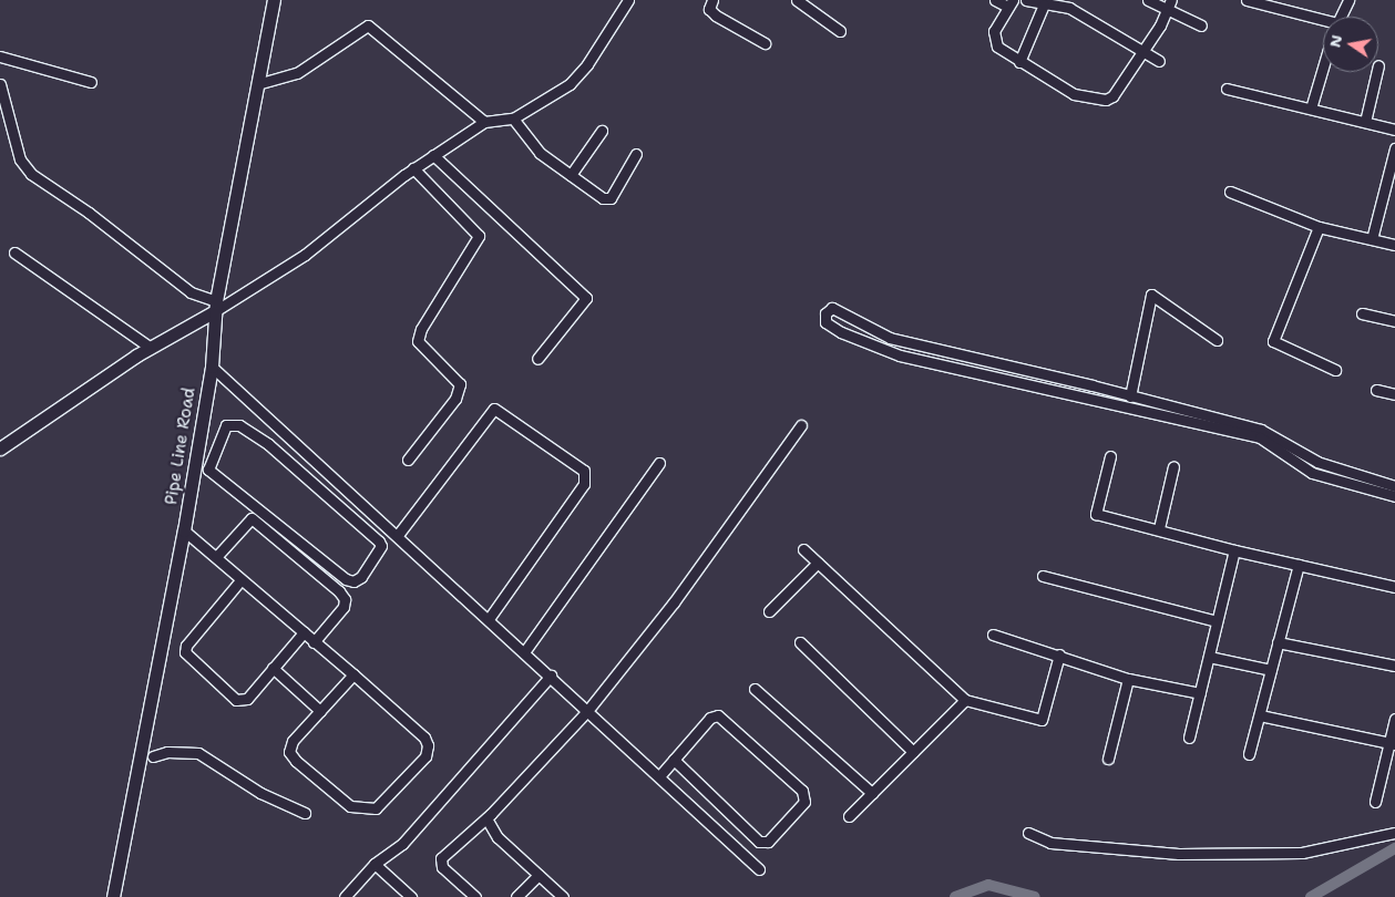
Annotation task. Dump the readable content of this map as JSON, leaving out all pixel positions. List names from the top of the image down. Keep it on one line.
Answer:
{"streets":{"street":["Pipe Line Road"]},"north":"left"}
